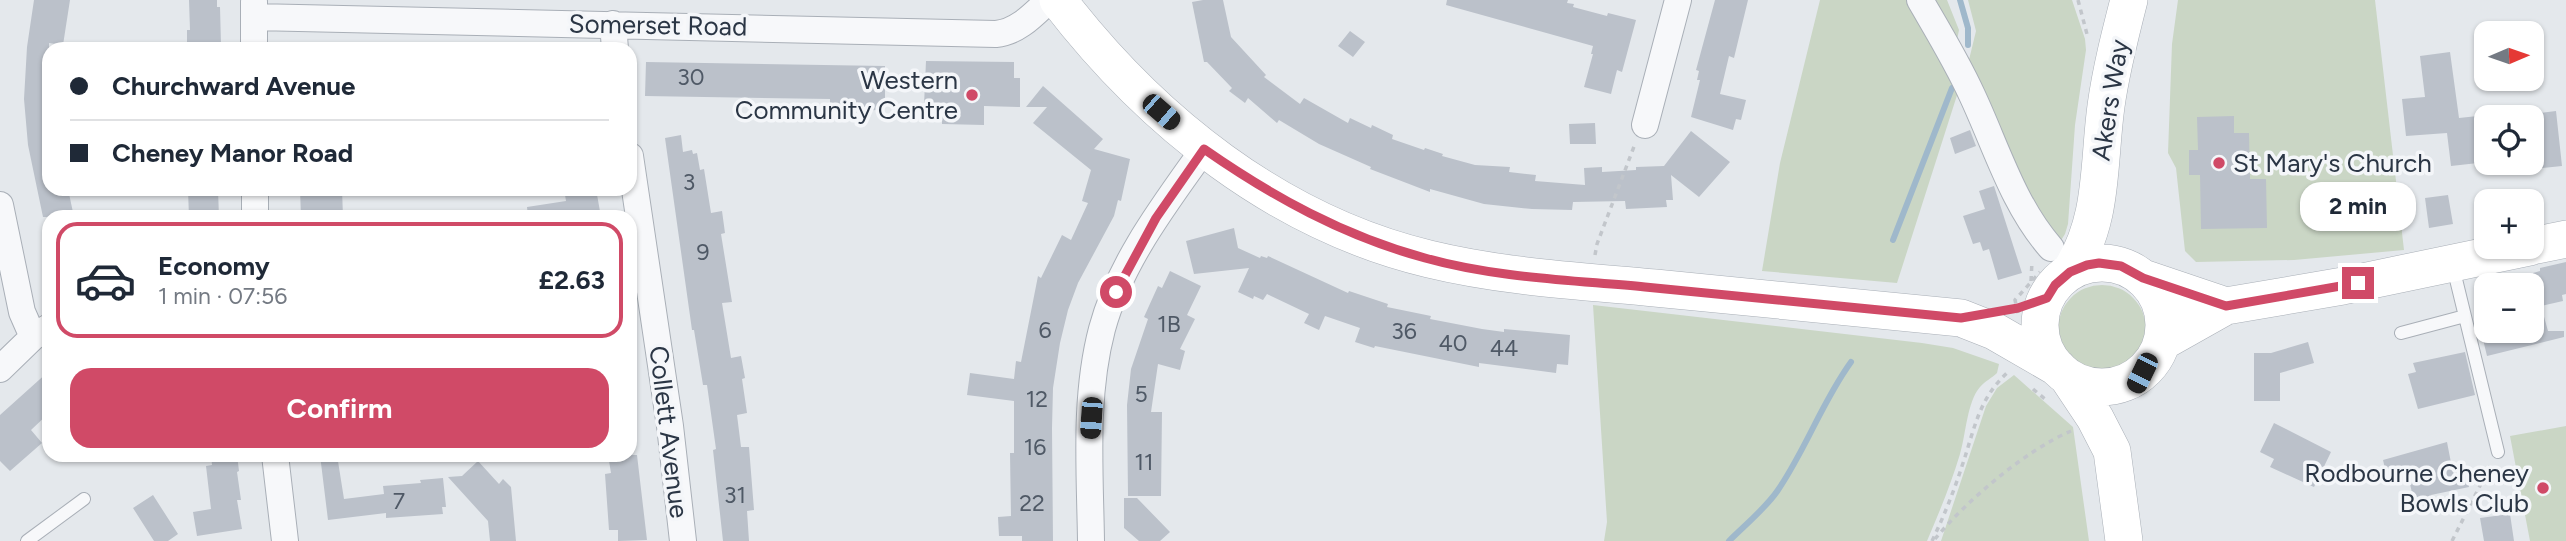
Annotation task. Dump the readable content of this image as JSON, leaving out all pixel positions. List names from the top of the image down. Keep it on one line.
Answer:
{"streets":{"main road":["Akers Way"],"street":["Somerset Road","Collett Avenue"]},"places":["Western Community Centre","St Mary's Church","Rodbourne Cheney Bowls Club"],"house_numbers":["30","3","9","1B","6","36","40","44","5","12","16","11","31","7","22"],"north":"right","page":{"map_buttons":["+","−"],"banner":["Churchward Avenue","Cheney Manor Road"],"bubble":"2 min","list":[{"name":"Economy","note":"1 min · 07:56","value":"£2.63"}],"buttons":"Confirm"}}
